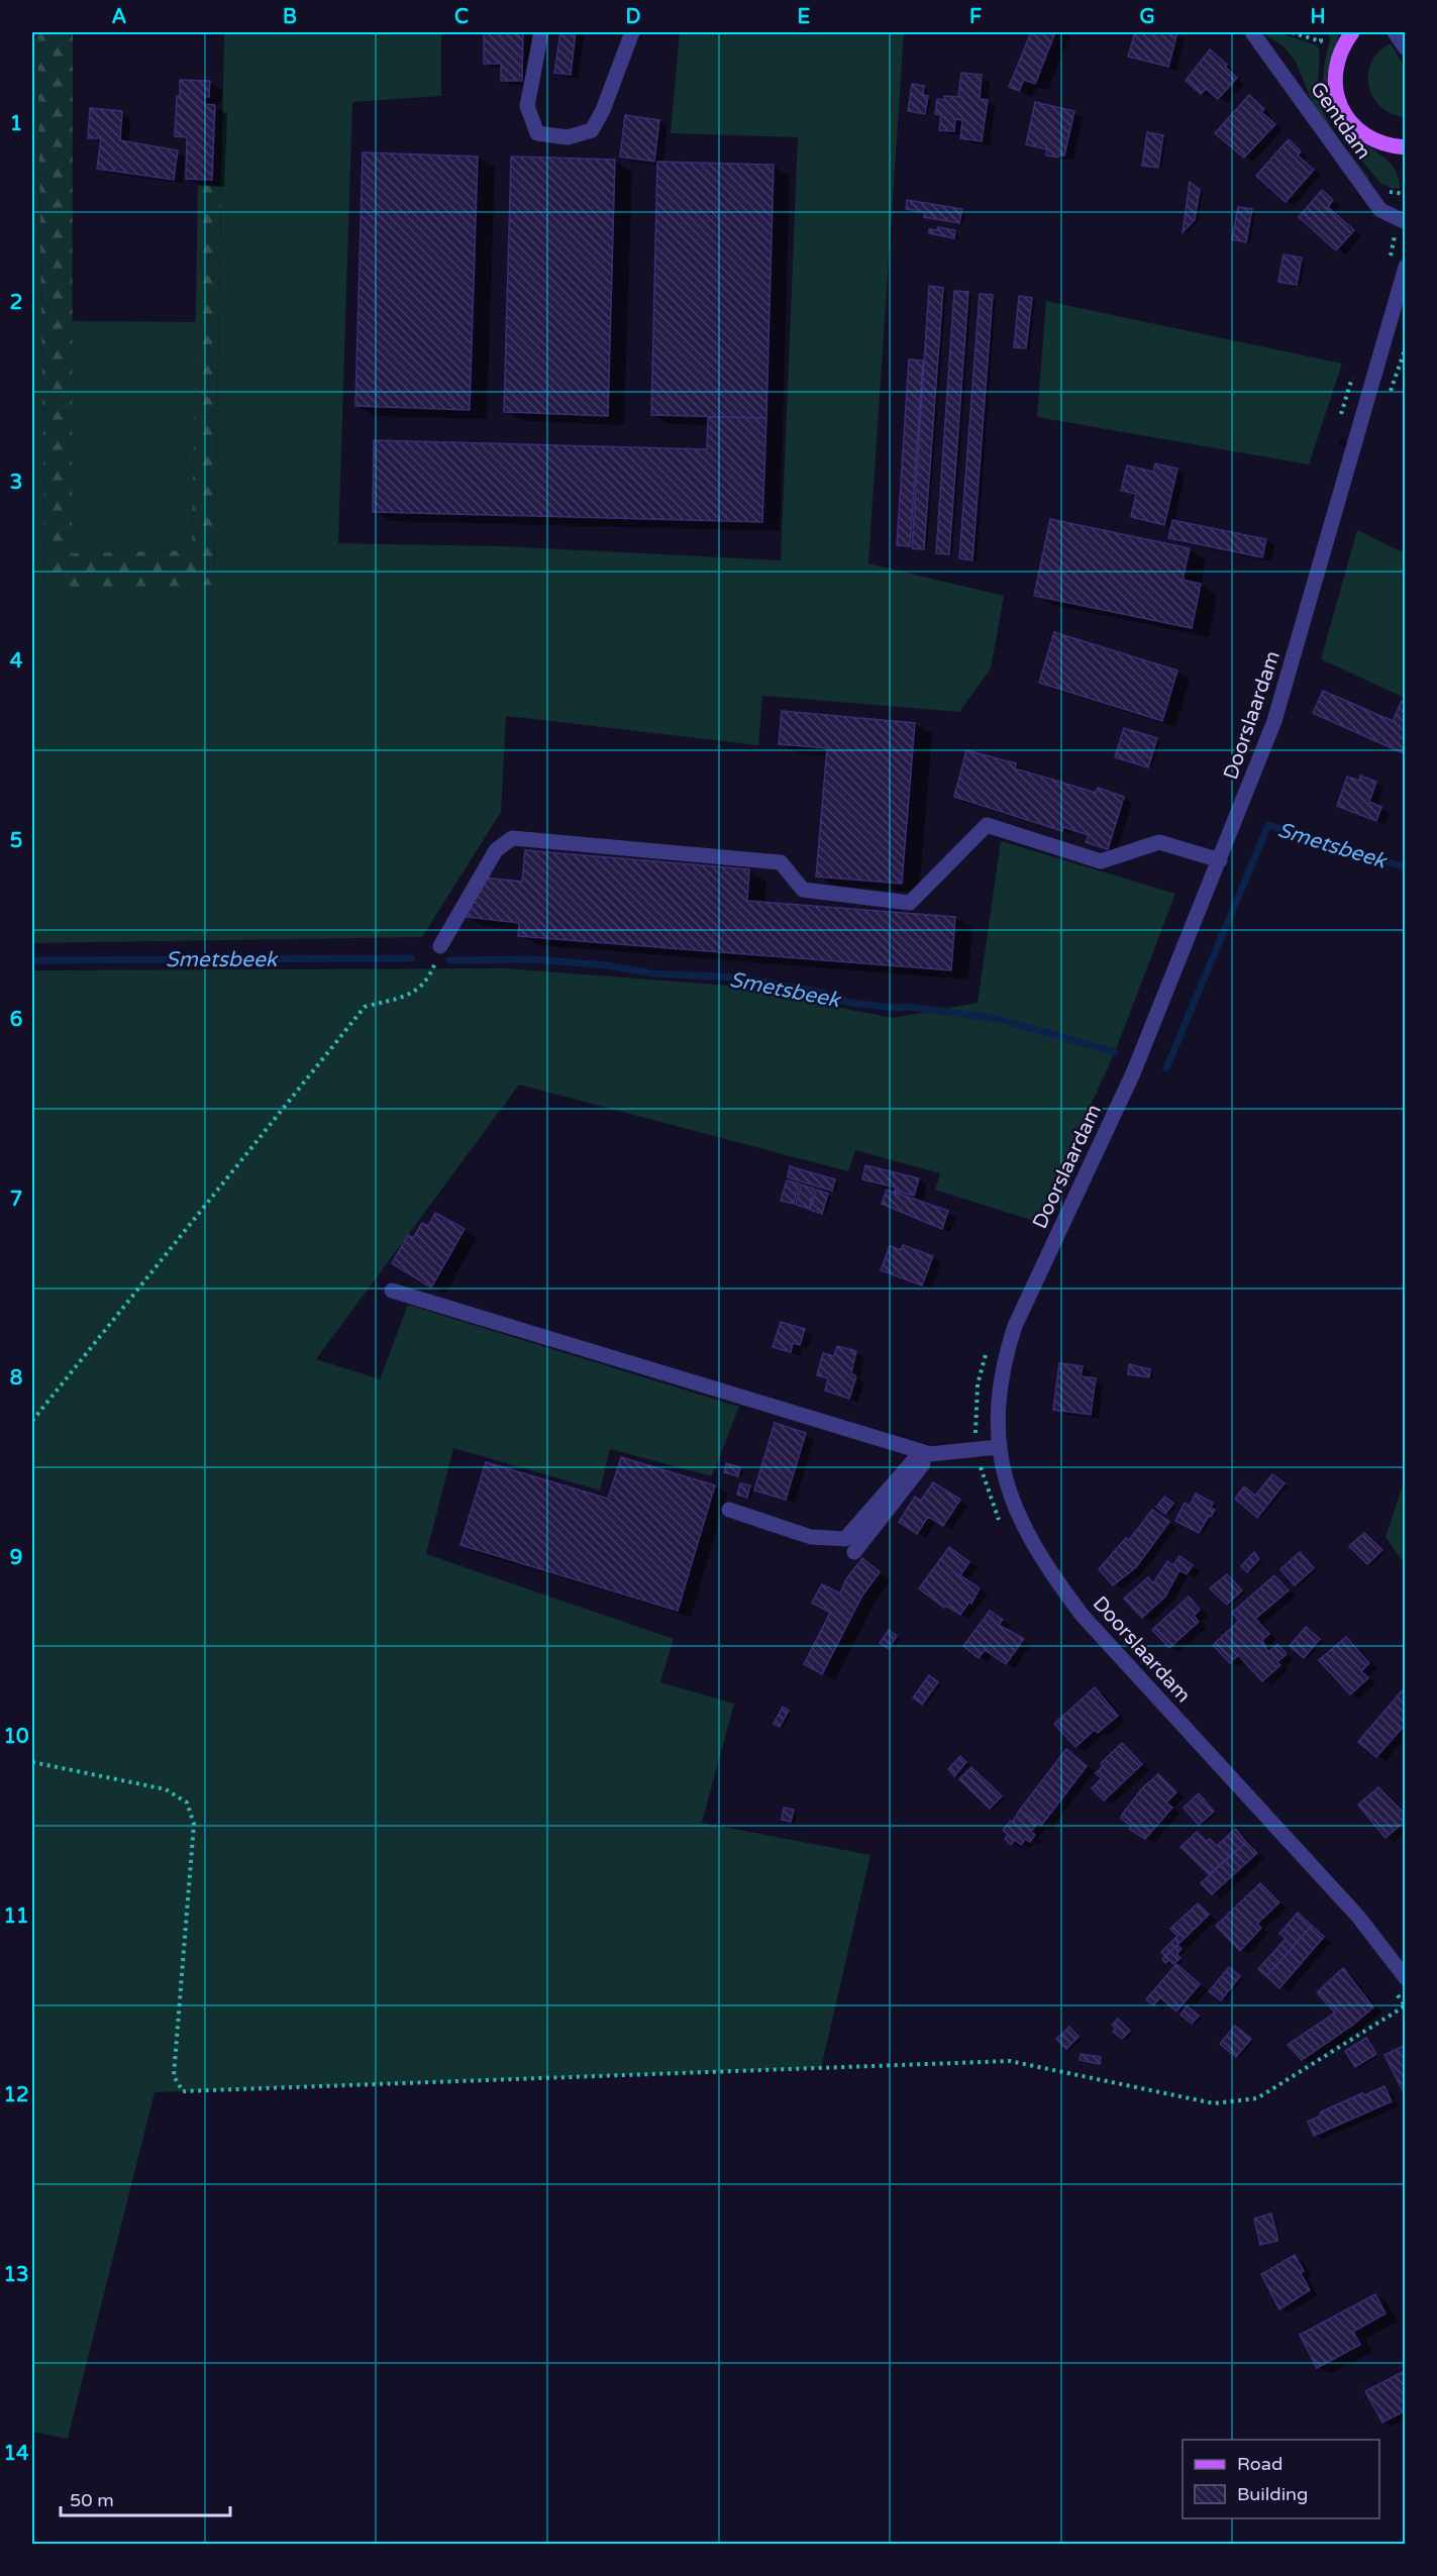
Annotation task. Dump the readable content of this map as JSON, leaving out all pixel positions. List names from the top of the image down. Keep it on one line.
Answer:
{"streets":{"street":["Gentdam","Doorslaardam"]},"water":["Smetsbeek"],"legend":["Road","Building"],"scale_bar":"50 m","grid":{"columns":["A","B","C","D","E","F","G","H"],"rows":["1","2","3","4","5","6","7","8","9","10","11","12","13","14"]}}
